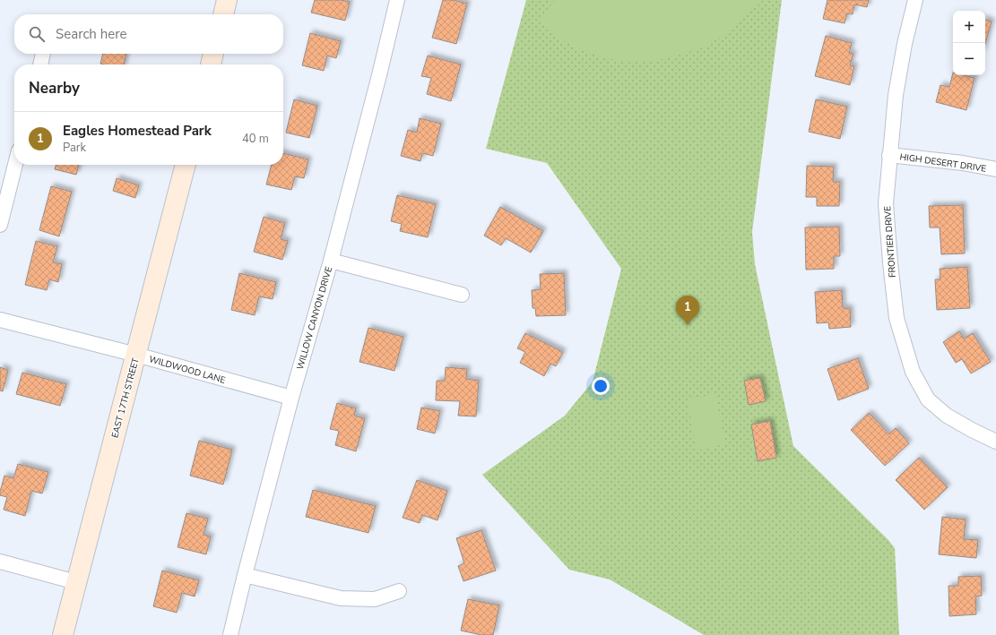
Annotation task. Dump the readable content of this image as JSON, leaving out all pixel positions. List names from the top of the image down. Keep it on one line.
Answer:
{"streets":{"main road":["EAST 17TH STREET"],"street":["HIGH DESERT DRIVE","FRONTIER DRIVE","WILLOW CANYON DRIVE","WILDWOOD LANE"]},"crossings":[["HIGH DESERT DRIVE","FRONTIER DRIVE"],["WILLOW CANYON DRIVE","WILDWOOD LANE"],["WILDWOOD LANE","EAST 17TH STREET"]],"page":{"map_buttons":["+","−"],"search":"Search here","heading":"Nearby","list":[{"mark":"1","name":"Eagles Homestead Park","note":"Park","value":"40 m"}],"pins":"1"}}
